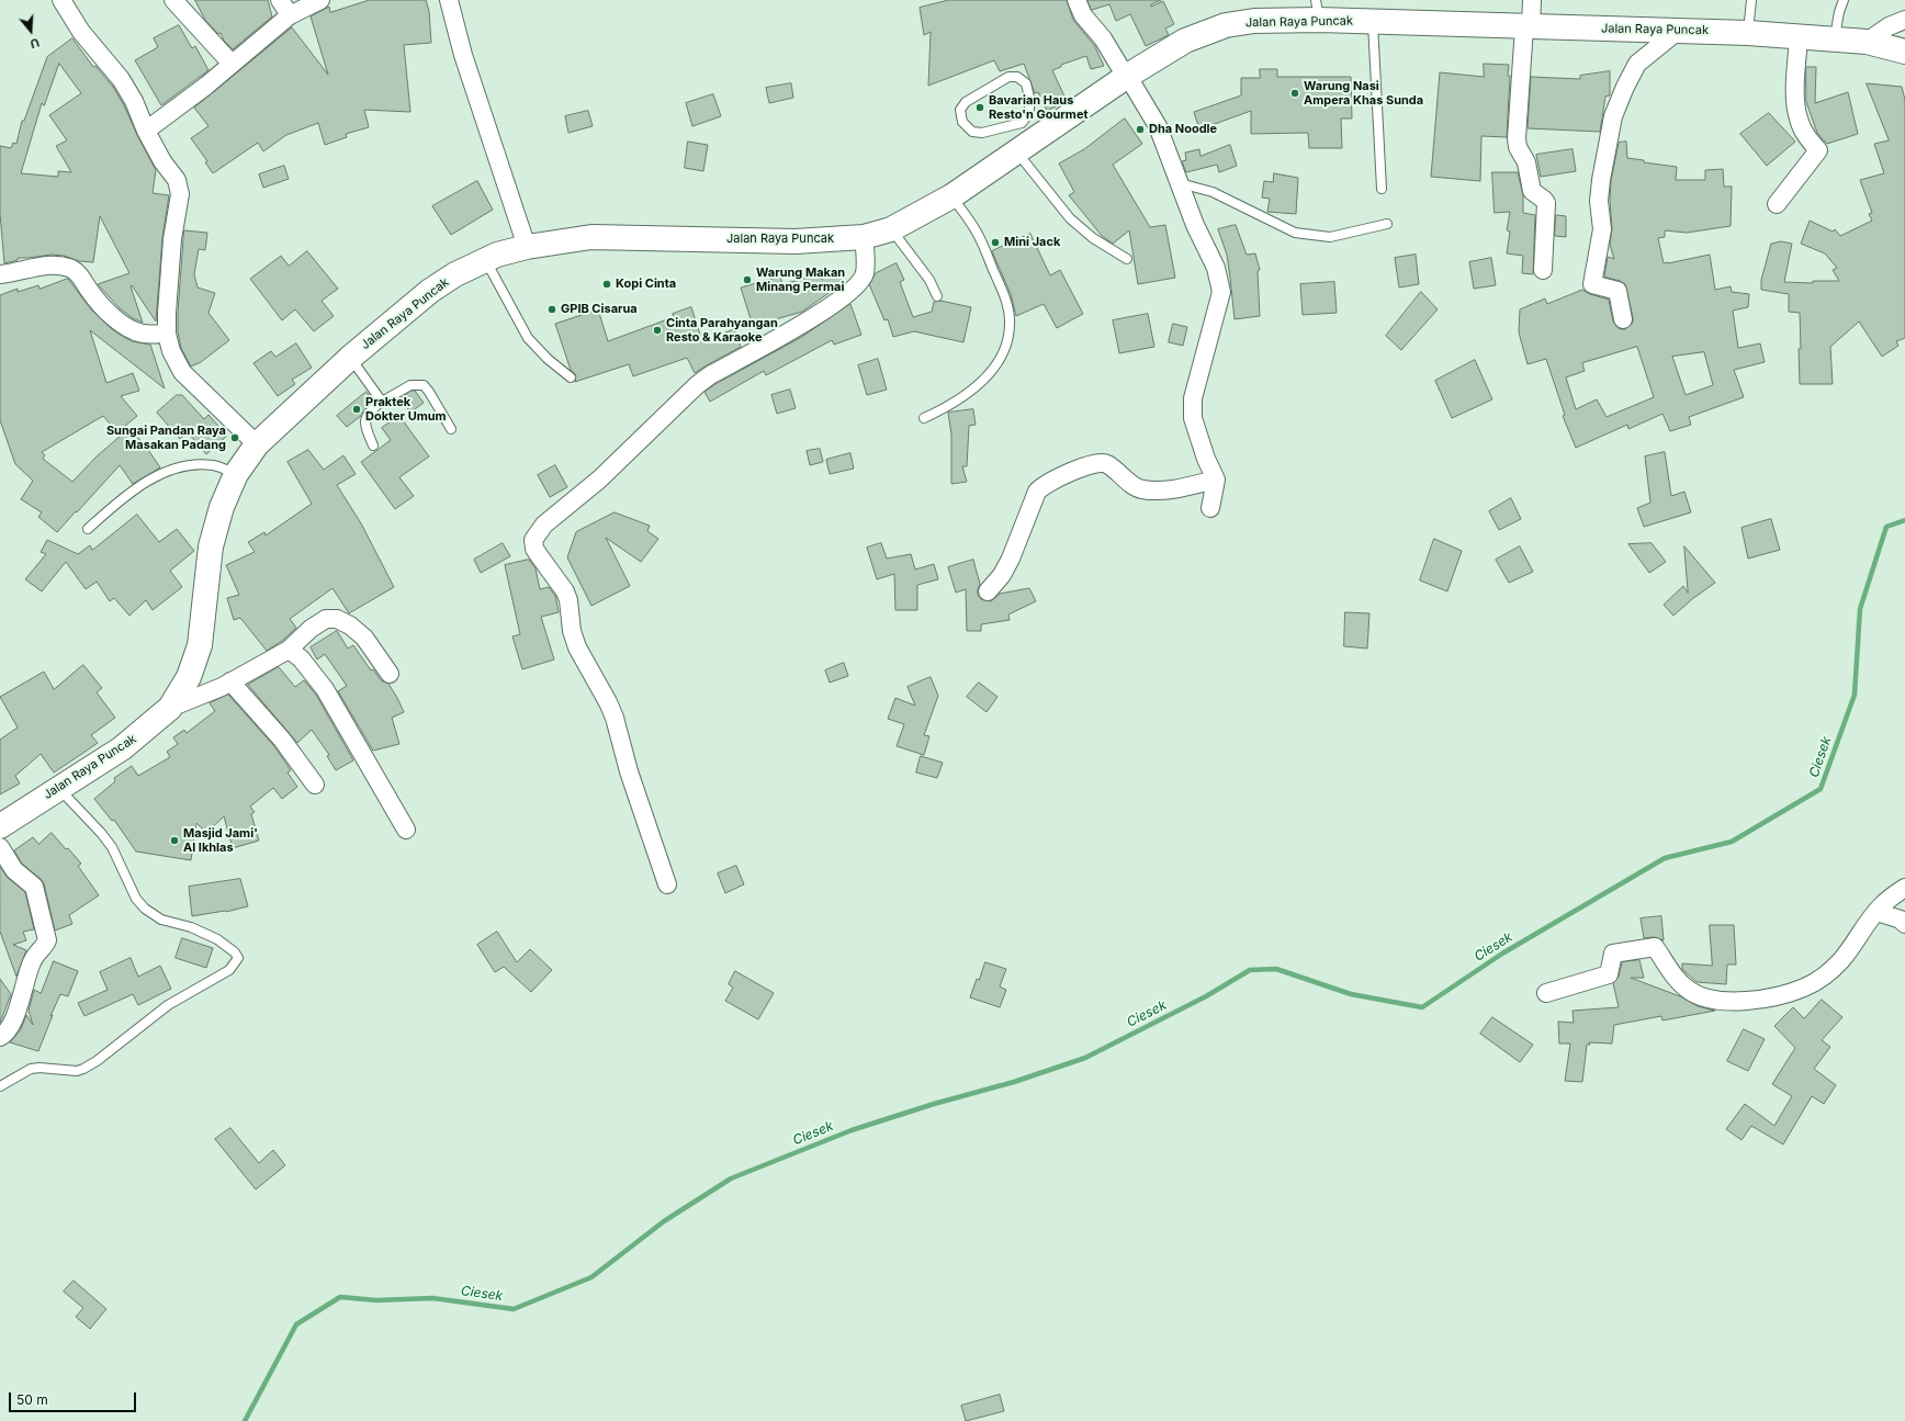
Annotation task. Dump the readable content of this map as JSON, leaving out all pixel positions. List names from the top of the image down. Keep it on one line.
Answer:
{"streets":{"highway":["Jalan Raya Puncak"]},"water":["Ciesek"],"places":["Warung Nasi Ampera Khas Sunda","Bavarian Haus Resto'n Gourmet","Dha Noodle","Mini Jack","Warung Makan Minang Permai","Kopi Cinta","GPIB Cisarua","Cinta Parahyangan Resto & Karaoke","Praktek Dokter Umum","Sungai Pandan Raya Masakan Padang","Masjid Jami' Al Ikhlas"],"scale_bar":"50 m","north":"bottom"}
